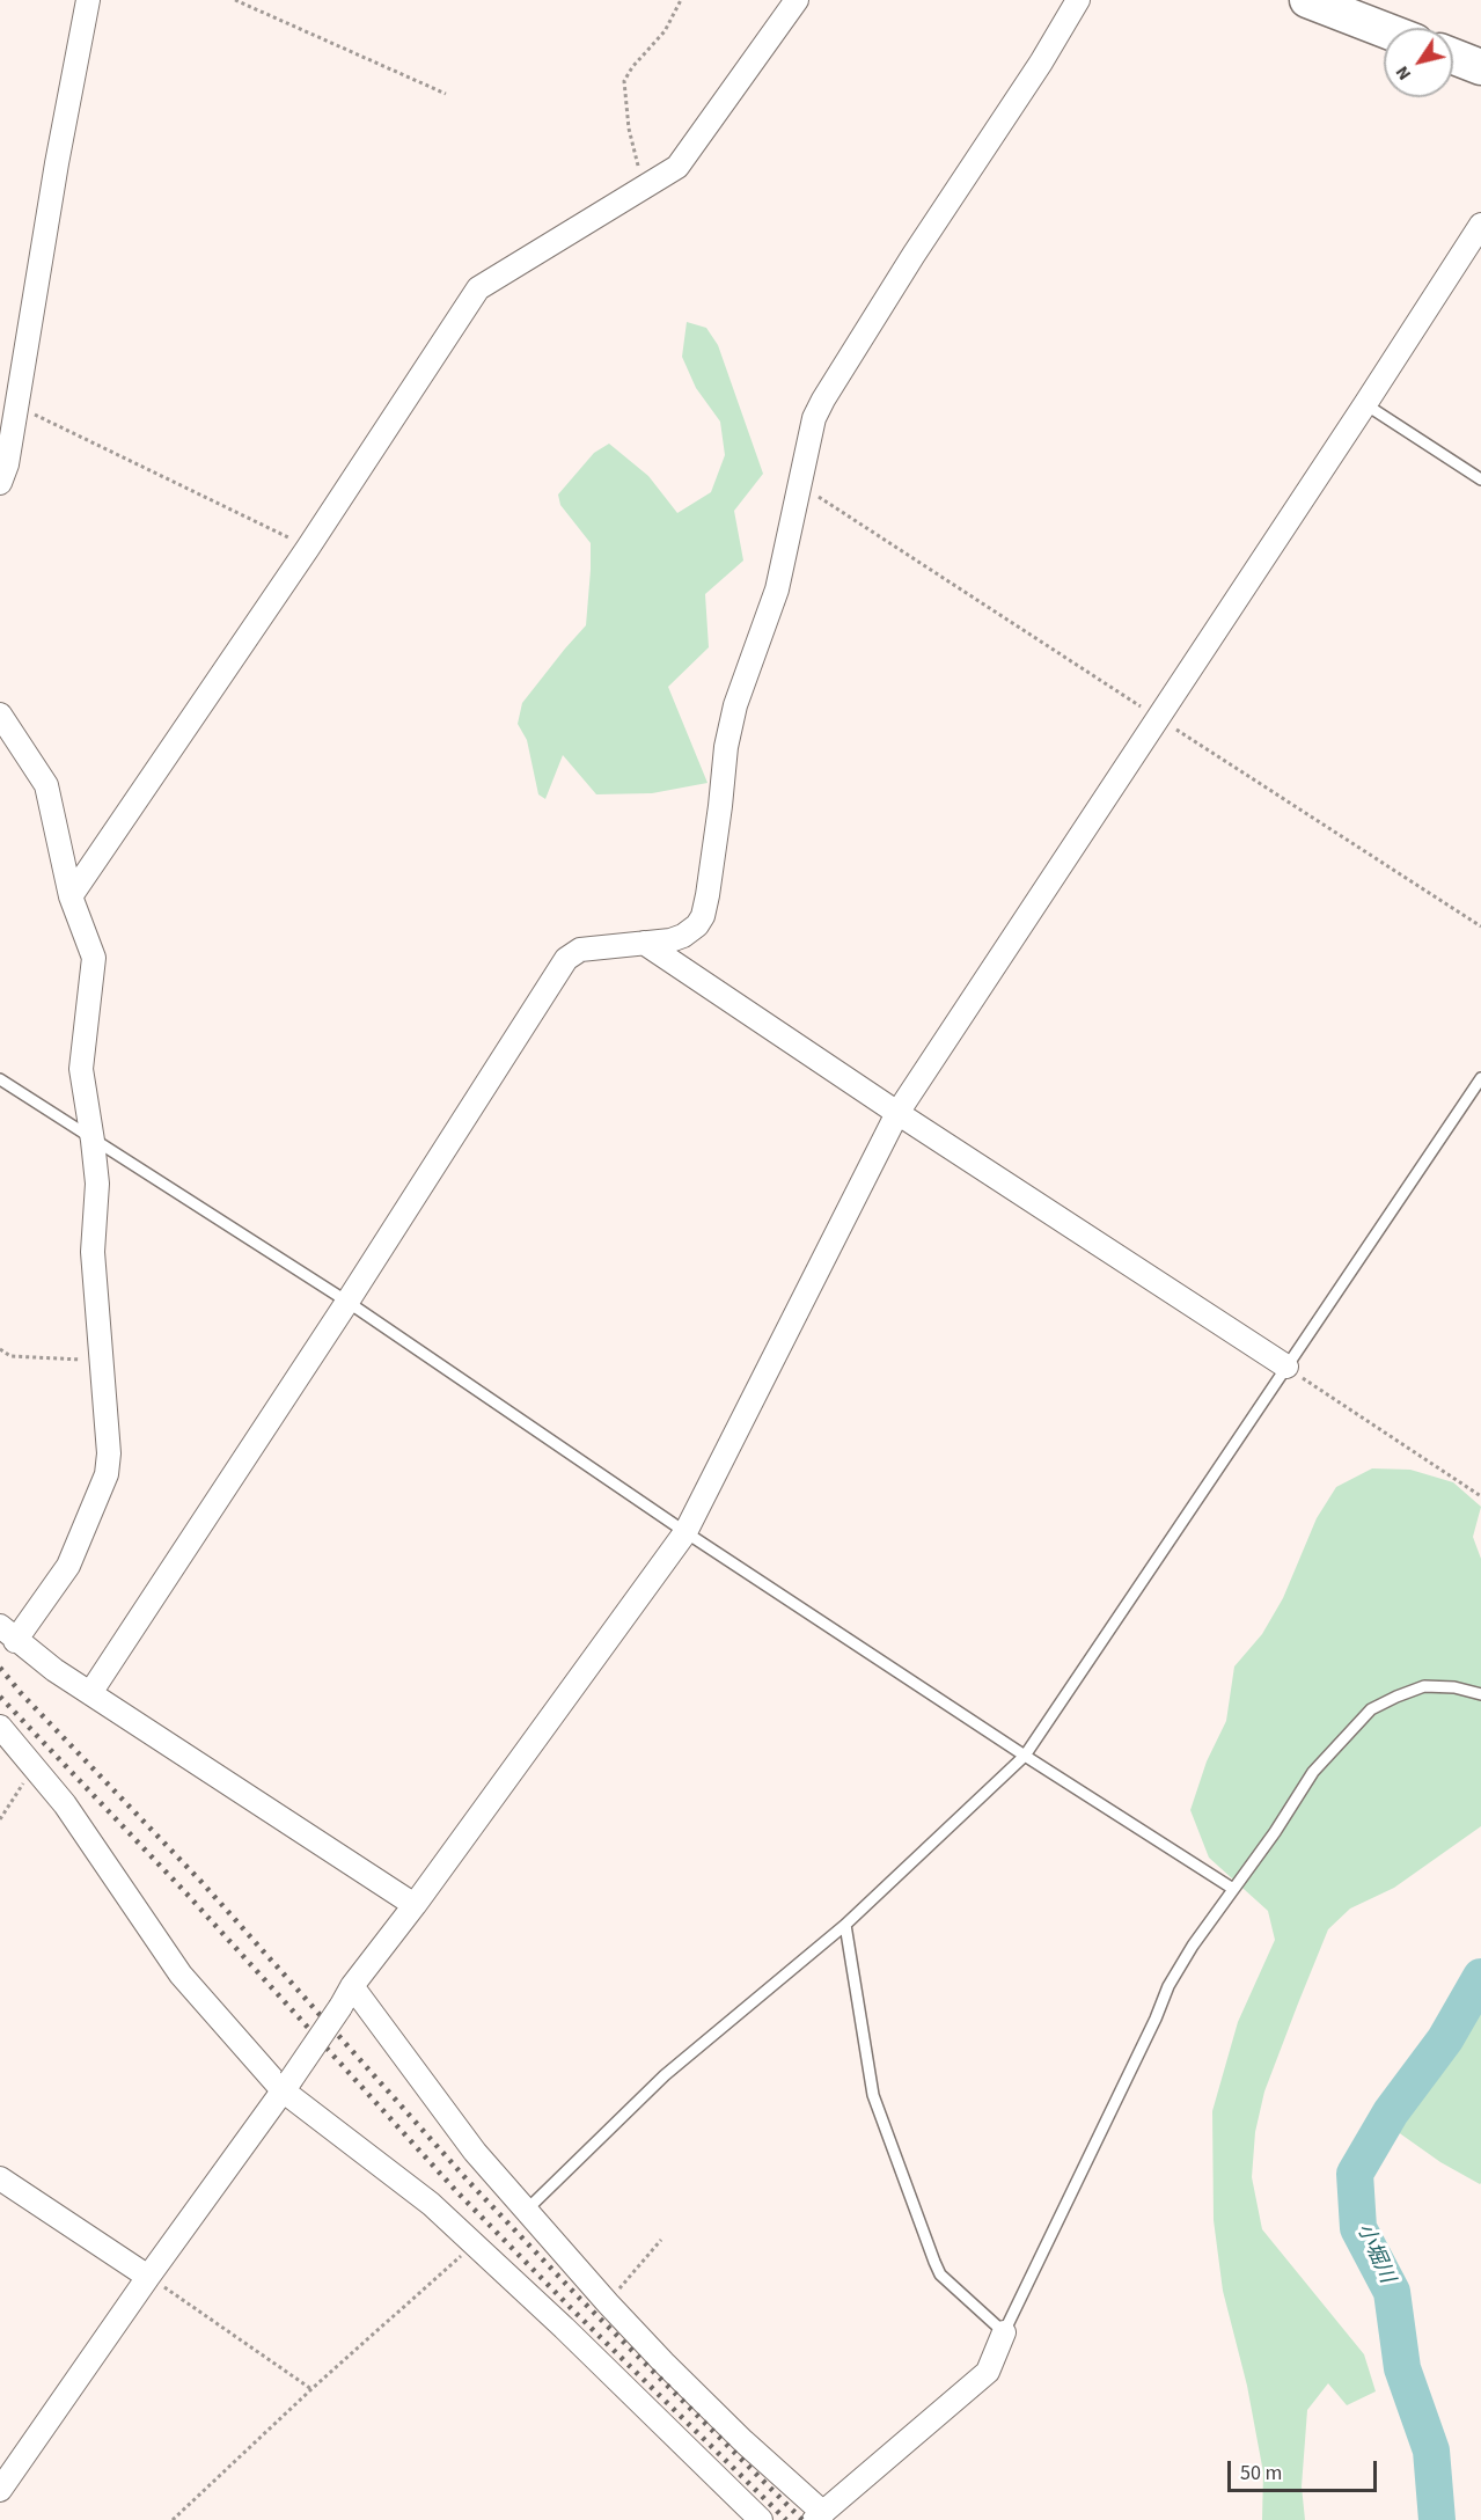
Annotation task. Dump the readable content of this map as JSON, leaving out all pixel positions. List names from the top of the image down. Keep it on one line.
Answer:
{"water":["小堀川"],"scale_bar":"50 m","north":"bottom left"}
